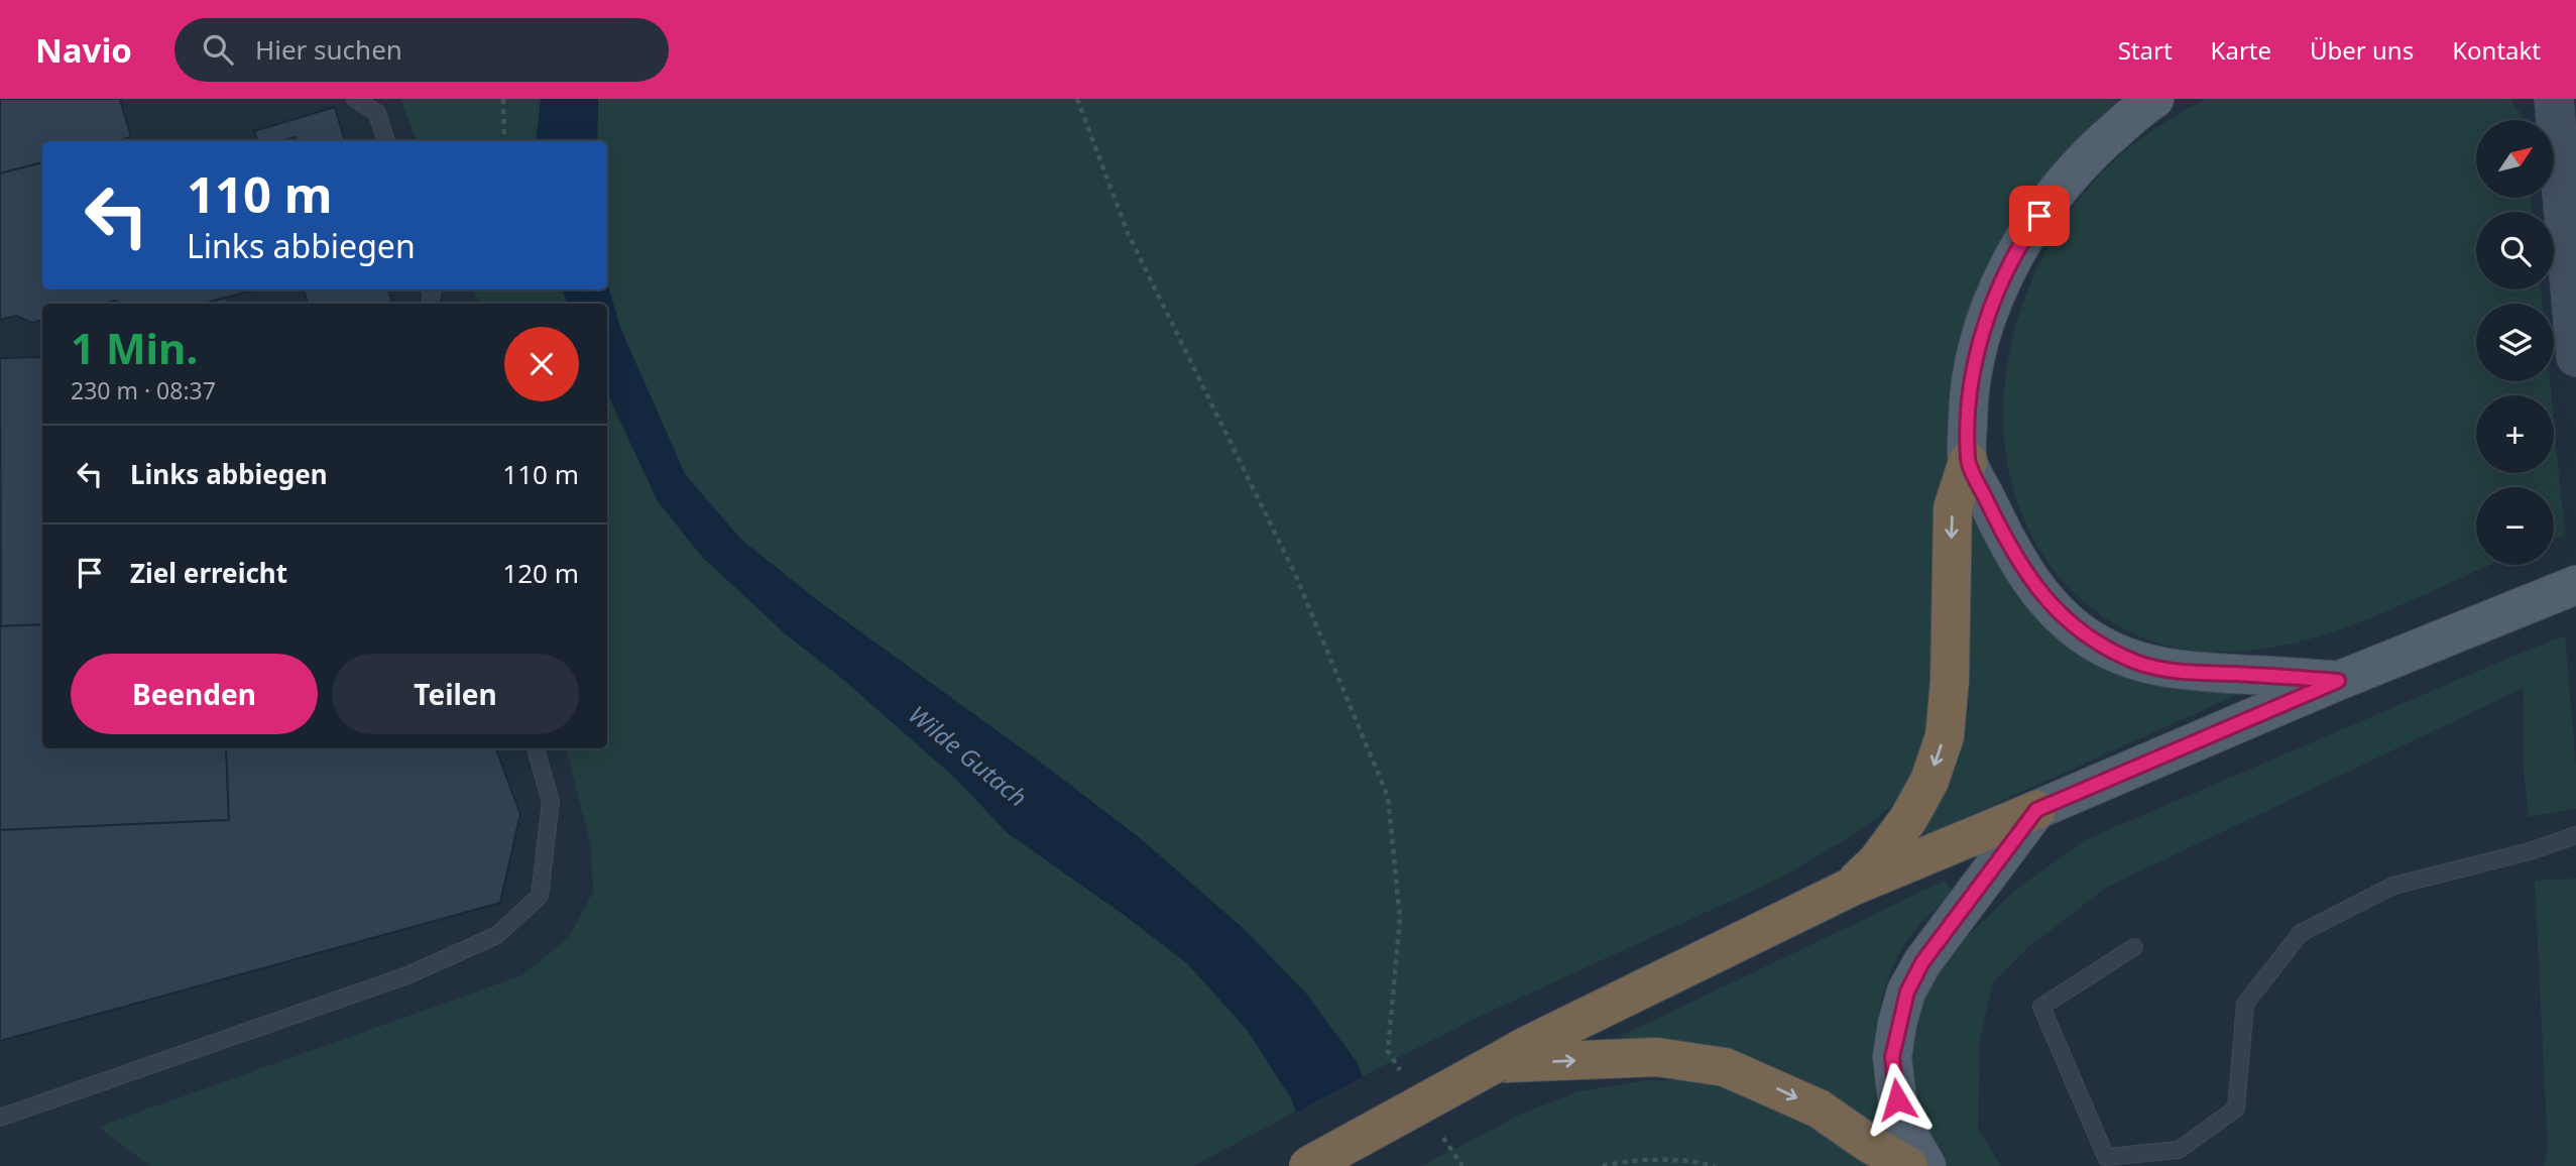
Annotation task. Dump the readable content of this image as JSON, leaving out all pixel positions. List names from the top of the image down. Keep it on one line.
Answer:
{"water":["Wilde Gutach"],"north":"top right","page":{"header":"Navio","search":"Hier suchen","nav":["Start","Karte","Über uns","Kontakt"],"map_buttons":["+","−"],"turn":["110 m","Links abbiegen"],"heading":["1 Min.","230 m · 08:37"],"list":[{"name":"Links abbiegen","value":"110 m"},{"name":"Ziel erreicht","value":"120 m"}],"buttons":["Beenden","Teilen"]}}
